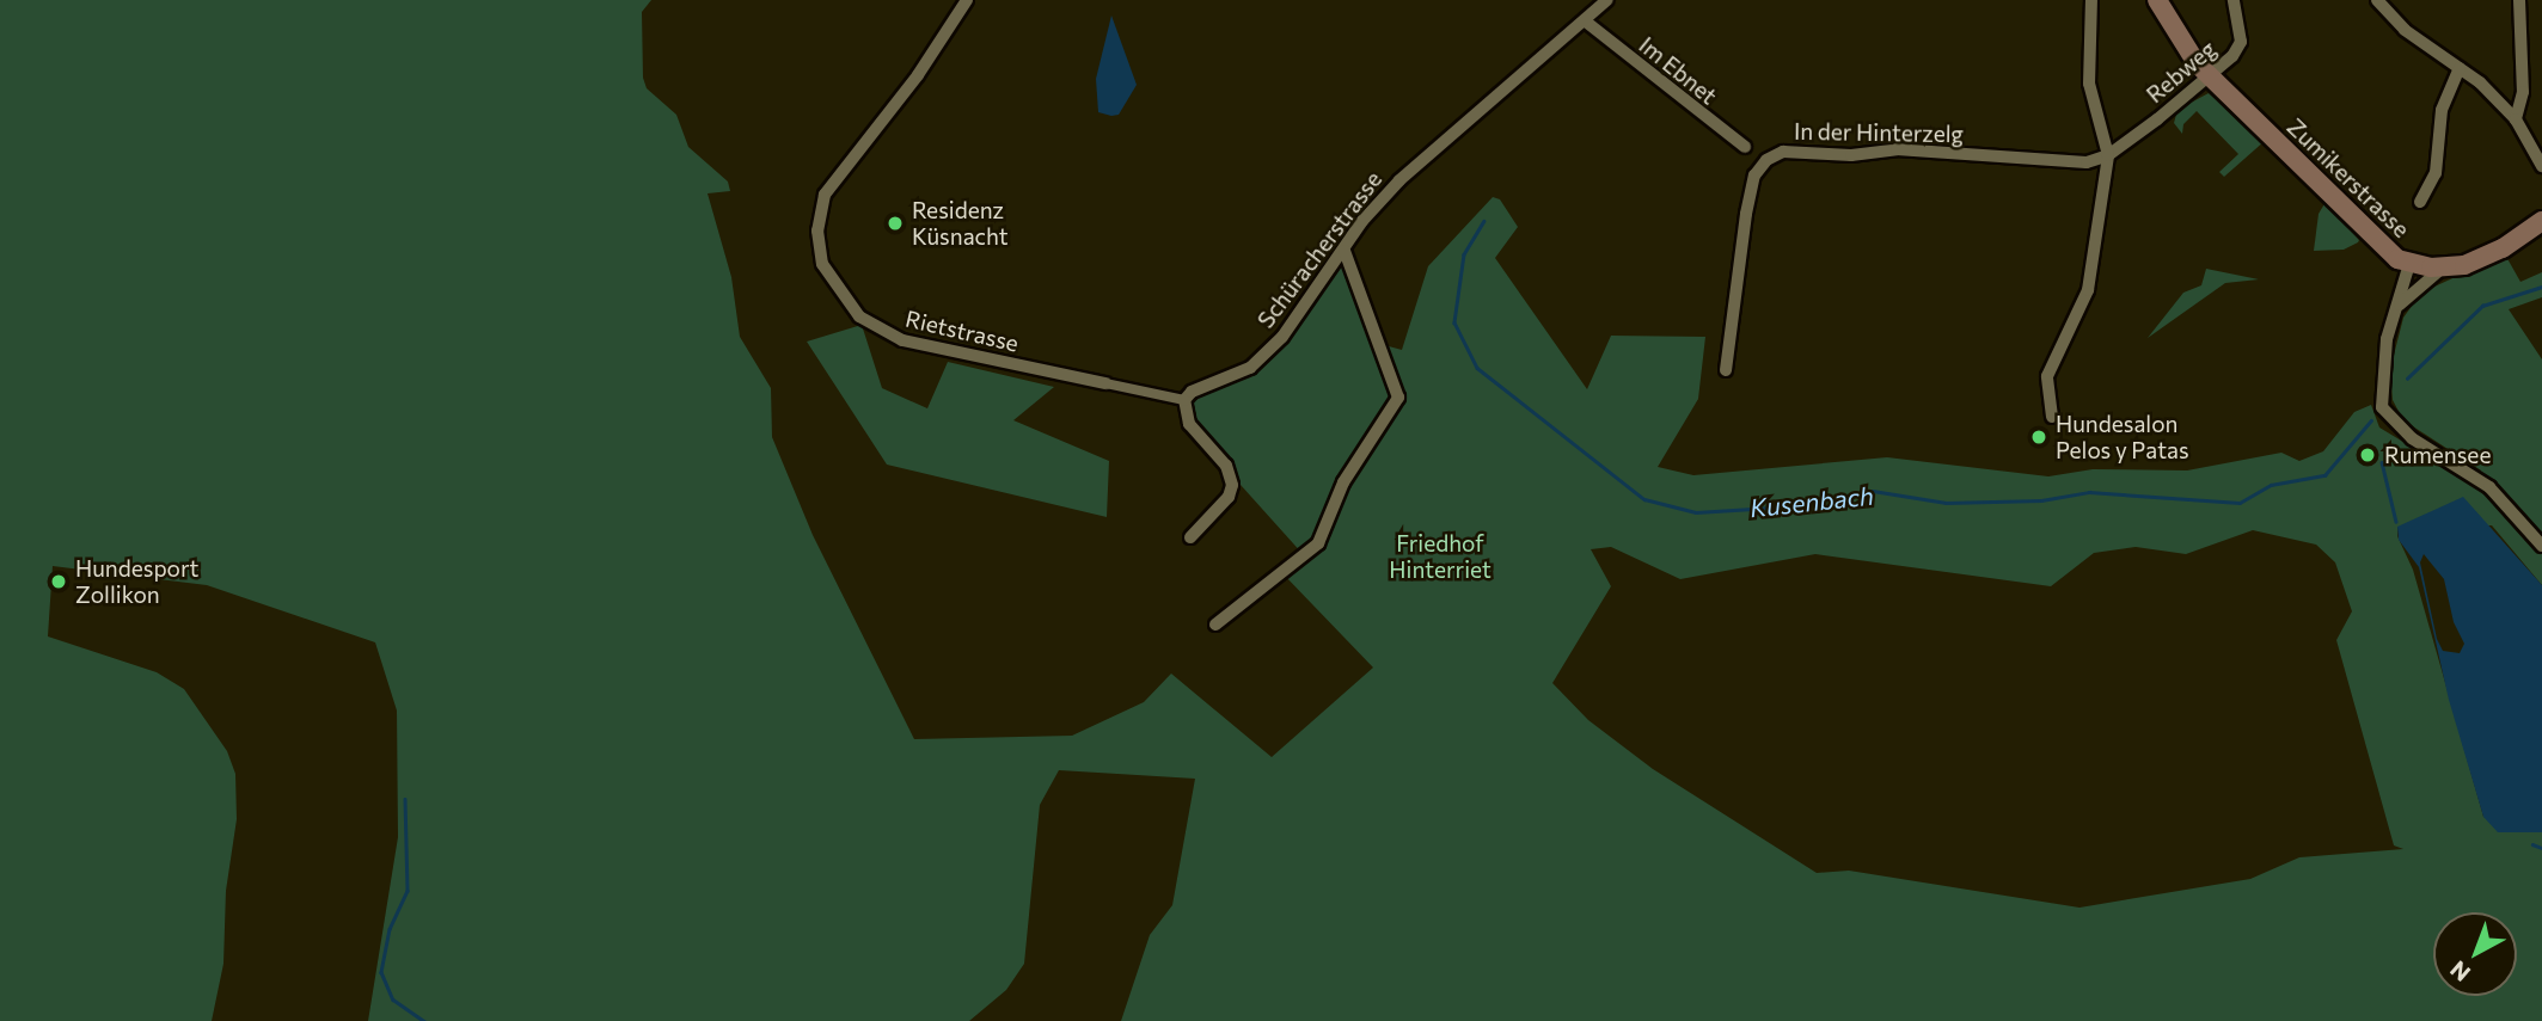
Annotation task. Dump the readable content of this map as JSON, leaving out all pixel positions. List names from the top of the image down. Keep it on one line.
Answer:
{"streets":{"main road":["Zumikerstrasse"],"street":["Im Ebnet","Rebweg","In der Hinterzelg","Schüracherstrasse","Rietstrasse"]},"crossings":[["Im Ebnet","Schüracherstrasse"],["Rebweg","In der Hinterzelg"],["Rebweg","Zumikerstrasse"],["Schüracherstrasse","Rietstrasse"]],"water":["Kusenbach"],"parks":["Friedhof Hinterriet"],"places":["Residenz Küsnacht","Hundesalon Pelos y Patas","Rumensee","Hundesport Zollikon"],"north":"bottom left"}
